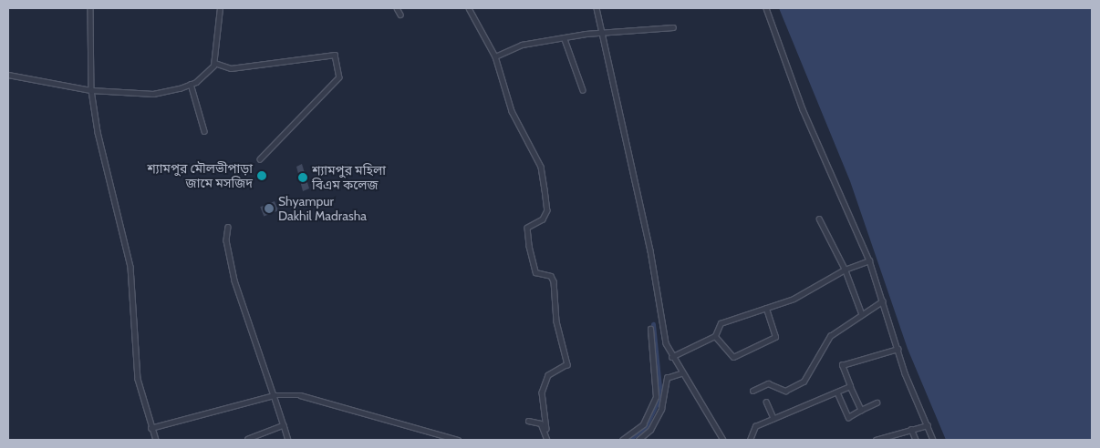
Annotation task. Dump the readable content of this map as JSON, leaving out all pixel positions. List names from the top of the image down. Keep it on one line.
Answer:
{"places":["শ্যামপুর মৌলভীপাড়া জামে মসজিদ","শ্যামপুর মহিলা বিএম কলেজ","Shyampur Dakhil Madrasha"]}
